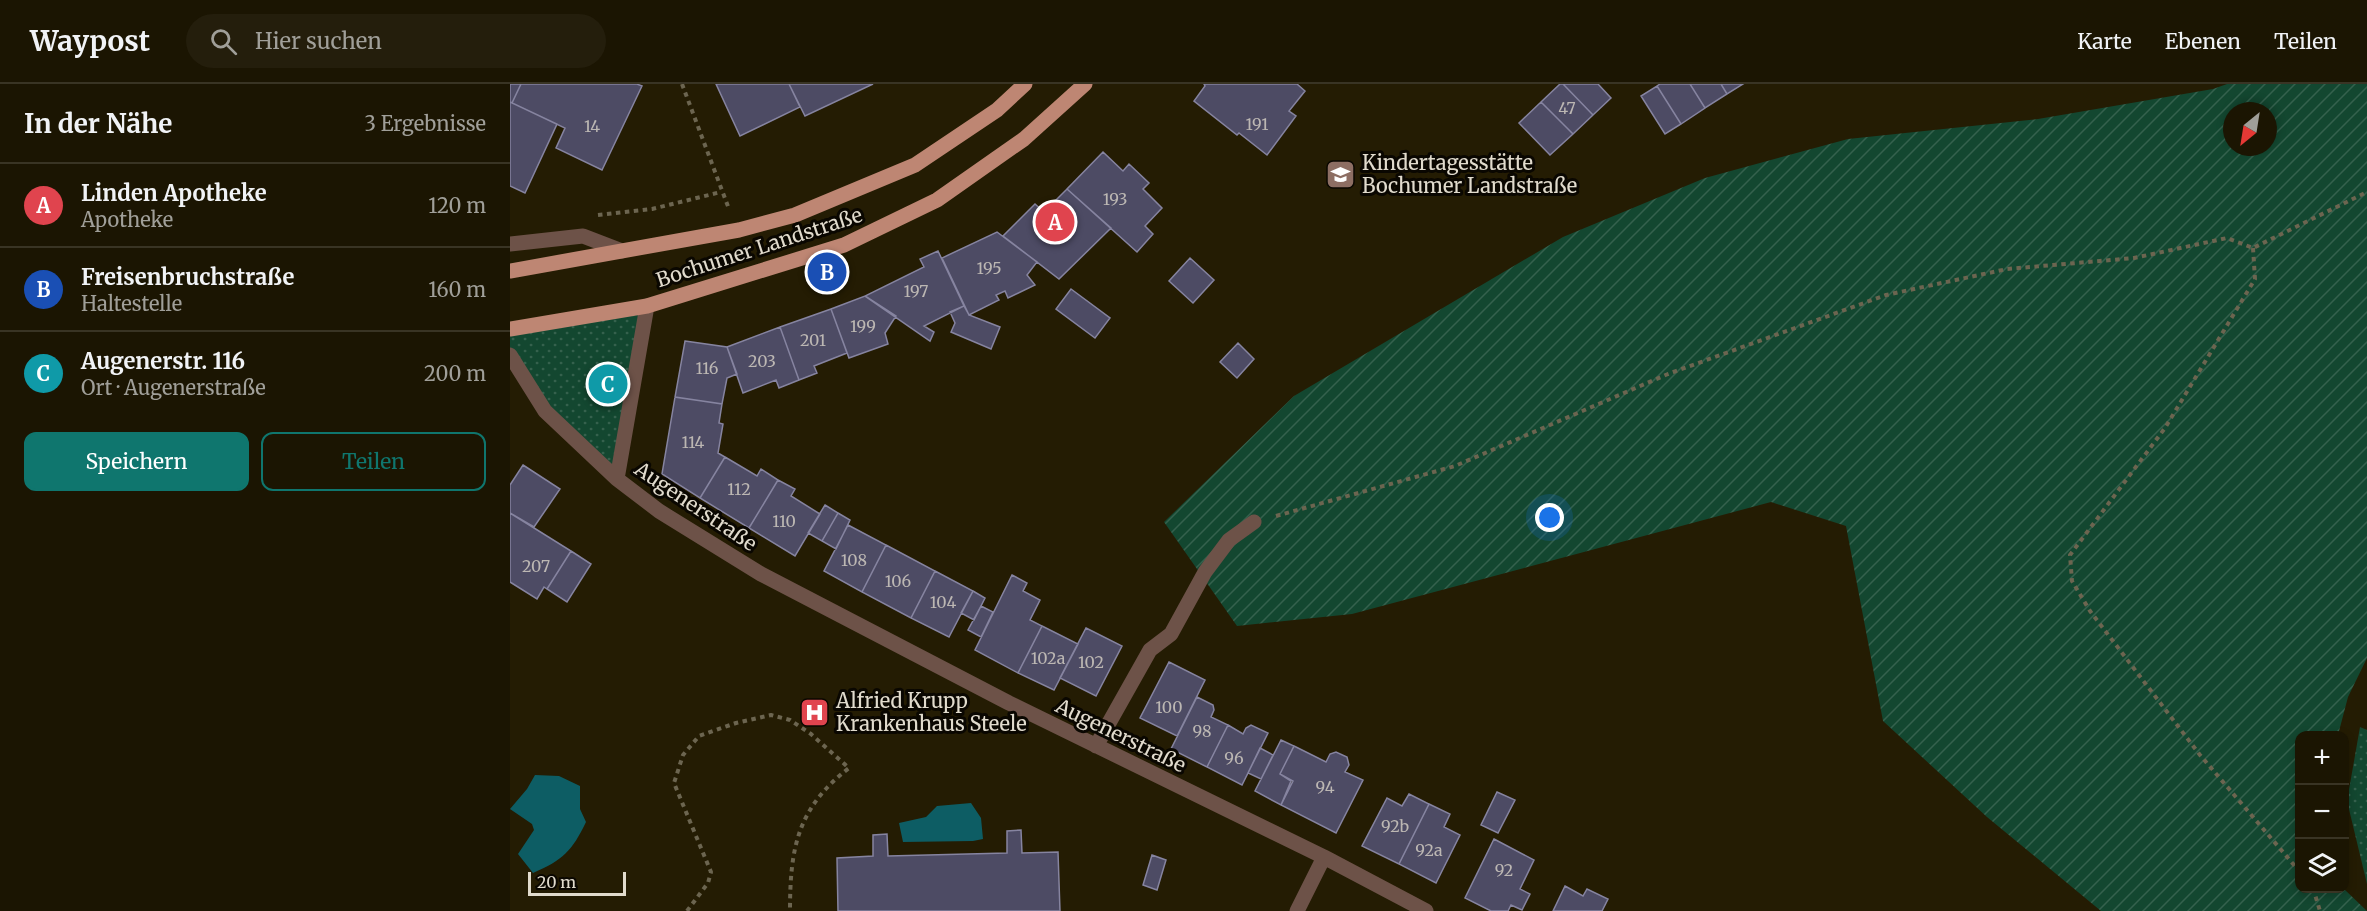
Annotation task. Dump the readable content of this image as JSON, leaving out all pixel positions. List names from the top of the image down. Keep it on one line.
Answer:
{"streets":{"main road":["Bochumer Landstraße"],"street":["Augenerstraße"]},"crossings":[["Bochumer Landstraße","Augenerstraße"]],"places":{"school or university":["Kindertagesstätte Bochumer Landstraße"],"hospital":["Alfried Krupp Krankenhaus Steele"]},"house_numbers":["47","191","14","193","195","197","199","201","203","116","114","112","110","108","207","106","104","102a","102","100","98","96","94","92b","92a","92"],"scale_bar":"20 m","north":"bottom left","page":{"header":"Waypost","search":"Hier suchen","nav":["Karte","Ebenen","Teilen"],"heading":["In der Nähe","3 Ergebnisse"],"list":[{"mark":"A","name":"Linden Apotheke","note":"Apotheke","value":"120 m"},{"mark":"B","name":"Freisenbruchstraße","note":"Haltestelle","value":"160 m"},{"mark":"C","name":"Augenerstr. 116","note":"Ort · Augenerstraße","value":"200 m"}],"pins":["A","B","C"],"buttons":["Speichern","Teilen"],"map_buttons":["+","−"],"scale":"20 m"}}
